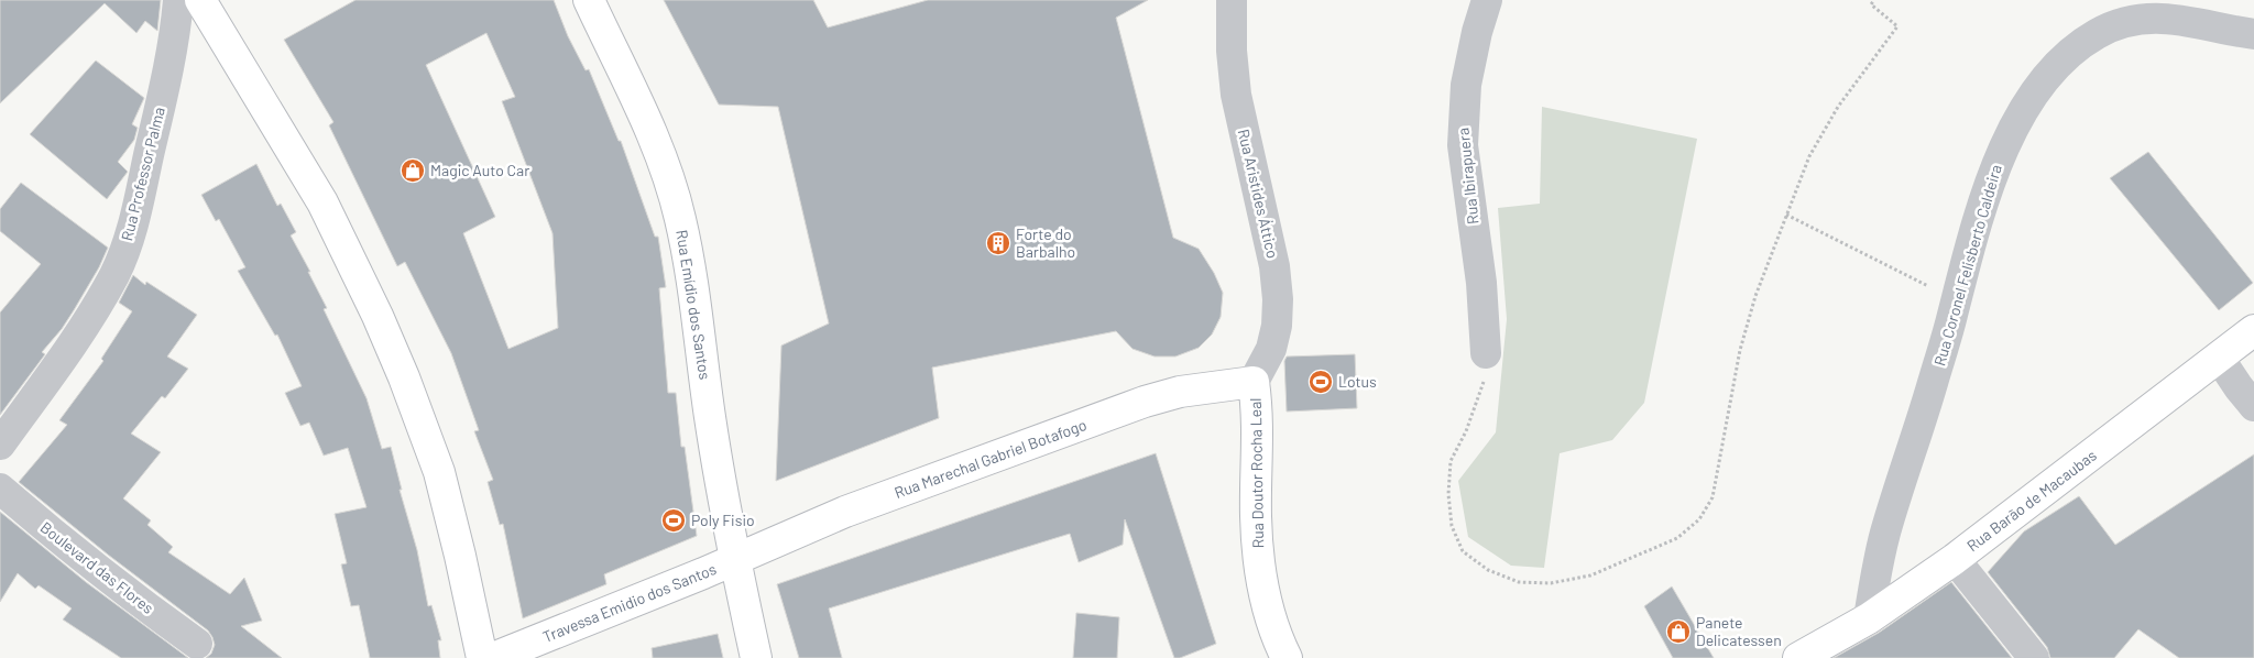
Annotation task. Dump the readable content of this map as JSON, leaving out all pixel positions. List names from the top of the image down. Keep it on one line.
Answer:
{"streets":{"street":["Rua Professor Palma","Rua Ibirapuera","Rua Aristides Áttico","Rua Coronel Felisberto Caldeira","Rua Emídio dos Santos","Rua Marechal Gabriel Botafogo","Rua Doutor Rocha Leal","Rua Barão de Macaubas","Boulevard das Flores","Travessa Emidio dos Santos"]},"crossings":[["Rua Aristides Áttico","Rua Marechal Gabriel Botafogo"],["Rua Aristides Áttico","Rua Doutor Rocha Leal"],["Rua Coronel Felisberto Caldeira","Rua Barão de Macaubas"],["Rua Emídio dos Santos","Rua Marechal Gabriel Botafogo"],["Rua Emídio dos Santos","Travessa Emidio dos Santos"],["Rua Marechal Gabriel Botafogo","Rua Doutor Rocha Leal"],["Rua Marechal Gabriel Botafogo","Travessa Emidio dos Santos"]],"places":{"shop":["Magic Auto Car","Panete Delicatessen"],"building":["Forte do Barbalho"],"sports":["Lotus","Poly Fisio"]}}
